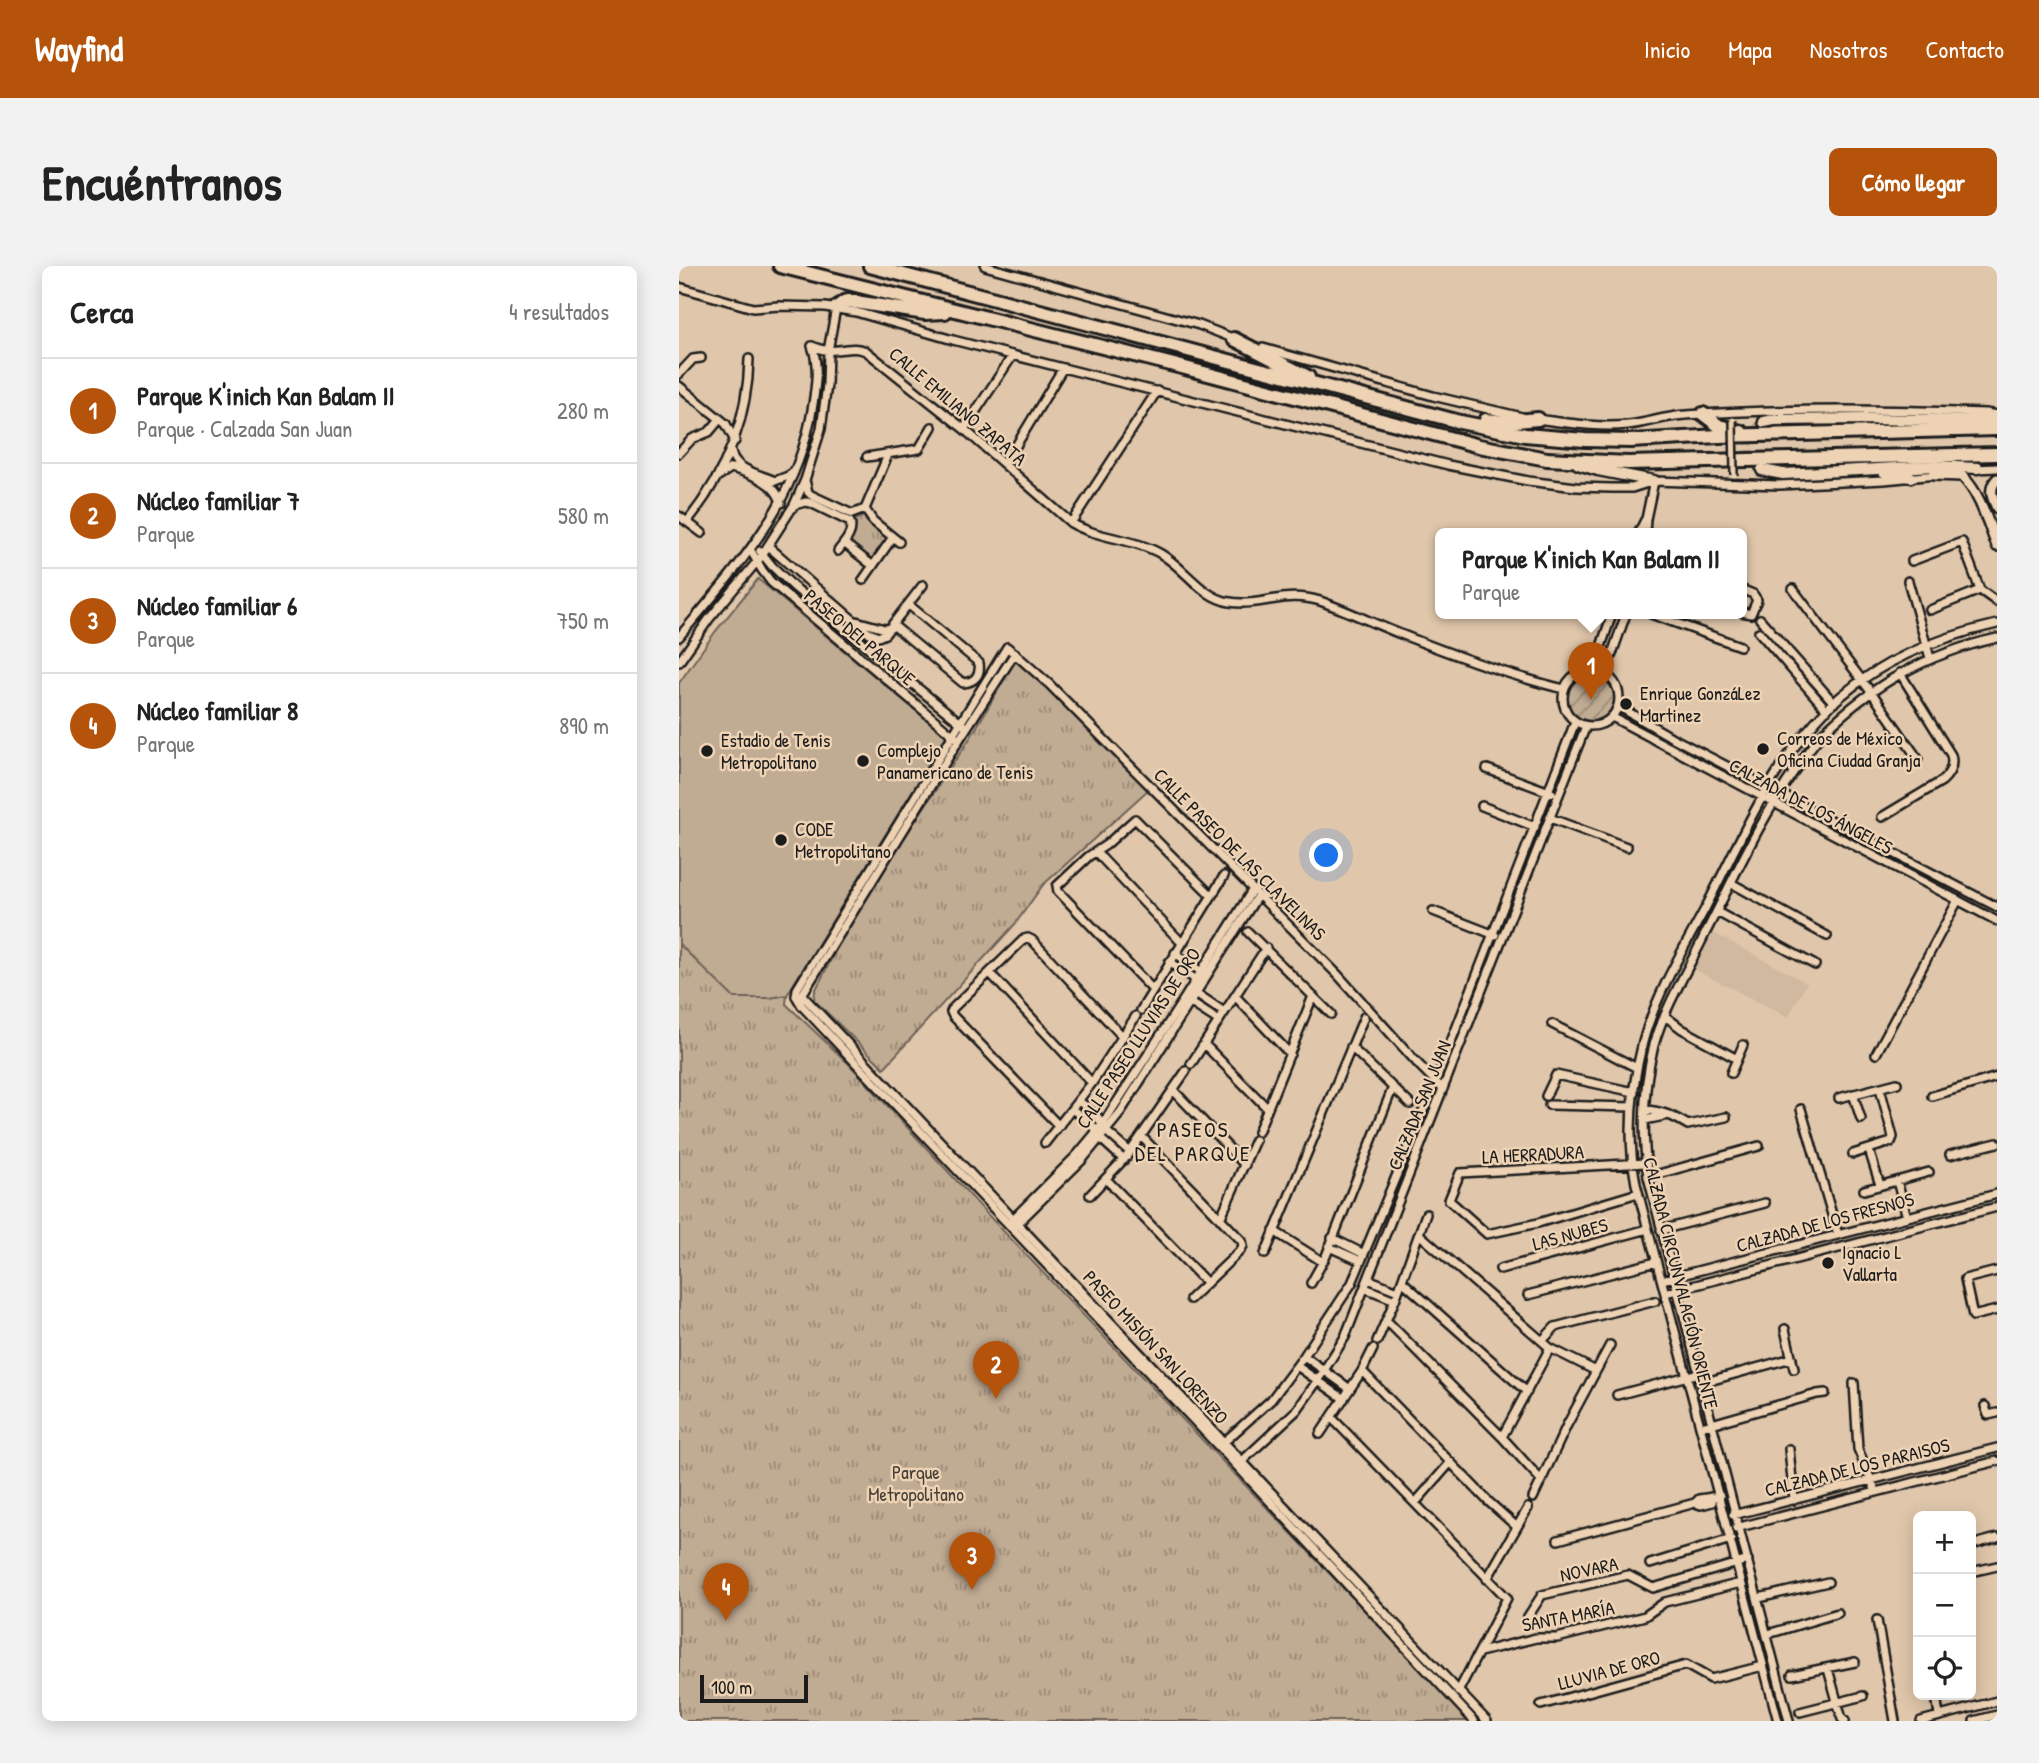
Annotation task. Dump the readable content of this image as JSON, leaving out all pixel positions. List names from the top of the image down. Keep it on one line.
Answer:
{"streets":{"street":["CALLE EMILIANO ZAPATA","PASEO DEL PARQUE","CALZADA DE LOS ÁNGELES","CALLE PASEO DE LAS CLAVELINAS","CALLE PASEO LLUVIAS DE ORO","CALZADA SAN JUAN","LA HERRADURA","CALZADA DE LOS FRESNOS","LAS NUBES","CALZADA CIRCUNVALACIÓN ORIENTE","PASEO MISIÓN SAN LORENZO","CALZADA DE LOS PARAISOS","NOVARA","SANTA MARÍA","LLUVIA DE ORO"]},"crossings":[["PASEO DEL PARQUE","CALLE PASEO DE LAS CLAVELINAS"],["CALZADA DE LOS ÁNGELES","CALZADA SAN JUAN"],["CALZADA DE LOS ÁNGELES","CALZADA CIRCUNVALACIÓN ORIENTE"],["CALLE PASEO DE LAS CLAVELINAS","CALLE PASEO LLUVIAS DE ORO"],["CALLE PASEO DE LAS CLAVELINAS","CALZADA SAN JUAN"],["CALLE PASEO LLUVIAS DE ORO","PASEO MISIÓN SAN LORENZO"],["CALZADA SAN JUAN","PASEO MISIÓN SAN LORENZO"],["LA HERRADURA","CALZADA CIRCUNVALACIÓN ORIENTE"],["CALZADA DE LOS FRESNOS","CALZADA CIRCUNVALACIÓN ORIENTE"],["LAS NUBES","CALZADA CIRCUNVALACIÓN ORIENTE"],["CALZADA CIRCUNVALACIÓN ORIENTE","CALZADA DE LOS PARAISOS"],["CALZADA CIRCUNVALACIÓN ORIENTE","NOVARA"],["CALZADA CIRCUNVALACIÓN ORIENTE","SANTA MARÍA"],["CALZADA CIRCUNVALACIÓN ORIENTE","LLUVIA DE ORO"]],"districts":["PASEOS DEL PARQUE"],"parks":["Parque Metropolitano"],"places":["Enrique GonzáLez Martinez","Correos de México Oficina Ciudad Granja","Estadio de Tenis Metropolitano","Complejo Panamericano de Tenis","CODE Metropolitano","Ignacio L Vallarta"],"scale_bar":"100 m","page":{"header":"Wayfind","nav":["Inicio","Mapa","Nosotros","Contacto"],"buttons":"Cómo llegar","title":"Encuéntranos","heading":["Cerca","4 resultados"],"list":[{"mark":"1","name":"Parque K'inich Kan Balam II","note":"Parque · Calzada San Juan","value":"280 m"},{"mark":"2","name":"Núcleo familiar 7","note":"Parque","value":"580 m"},{"mark":"3","name":"Núcleo familiar 6","note":"Parque","value":"750 m"},{"mark":"4","name":"Núcleo familiar 8","note":"Parque","value":"890 m"}],"popup":["Parque K'inich Kan Balam II","Parque"],"pins":["1","2","3","4"],"map_buttons":["+","−"],"scale":"100 m"}}
